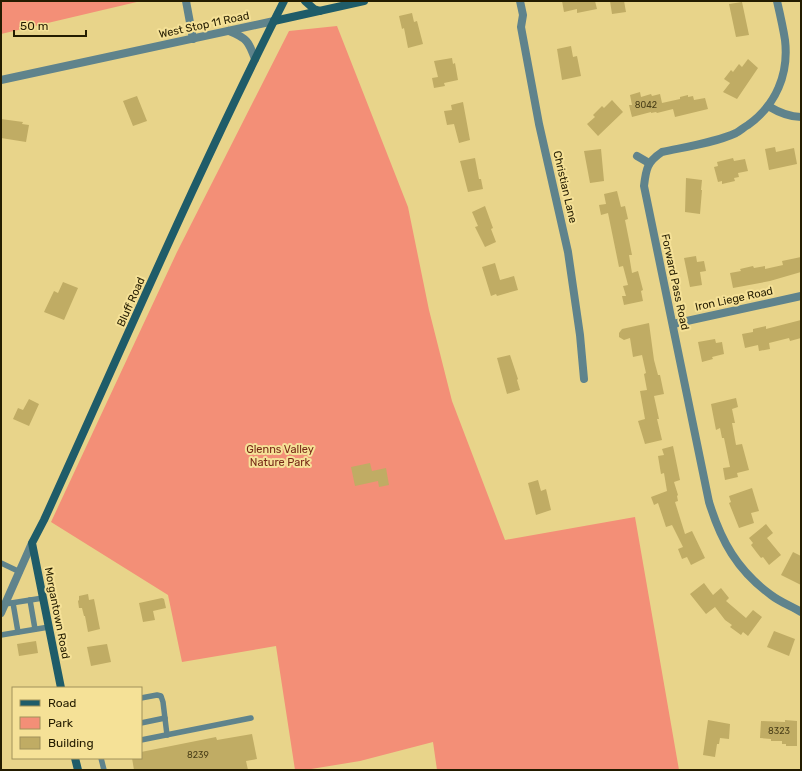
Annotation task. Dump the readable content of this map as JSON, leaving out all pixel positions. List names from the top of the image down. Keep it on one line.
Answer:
{"streets":{"main road":["West Stop 11 Road","Bluff Road","Morgantown Road"],"street":["Christian Lane","Forward Pass Road","Iron Liege Road"]},"crossings":[["West Stop 11 Road","Bluff Road"],["Forward Pass Road","Iron Liege Road"],["Bluff Road","Morgantown Road"]],"parks":["Glenns Valley Nature Park"],"house_numbers":["8042","8323","8239"],"legend":["Road","Park","Building"],"scale_bar":"50 m"}
